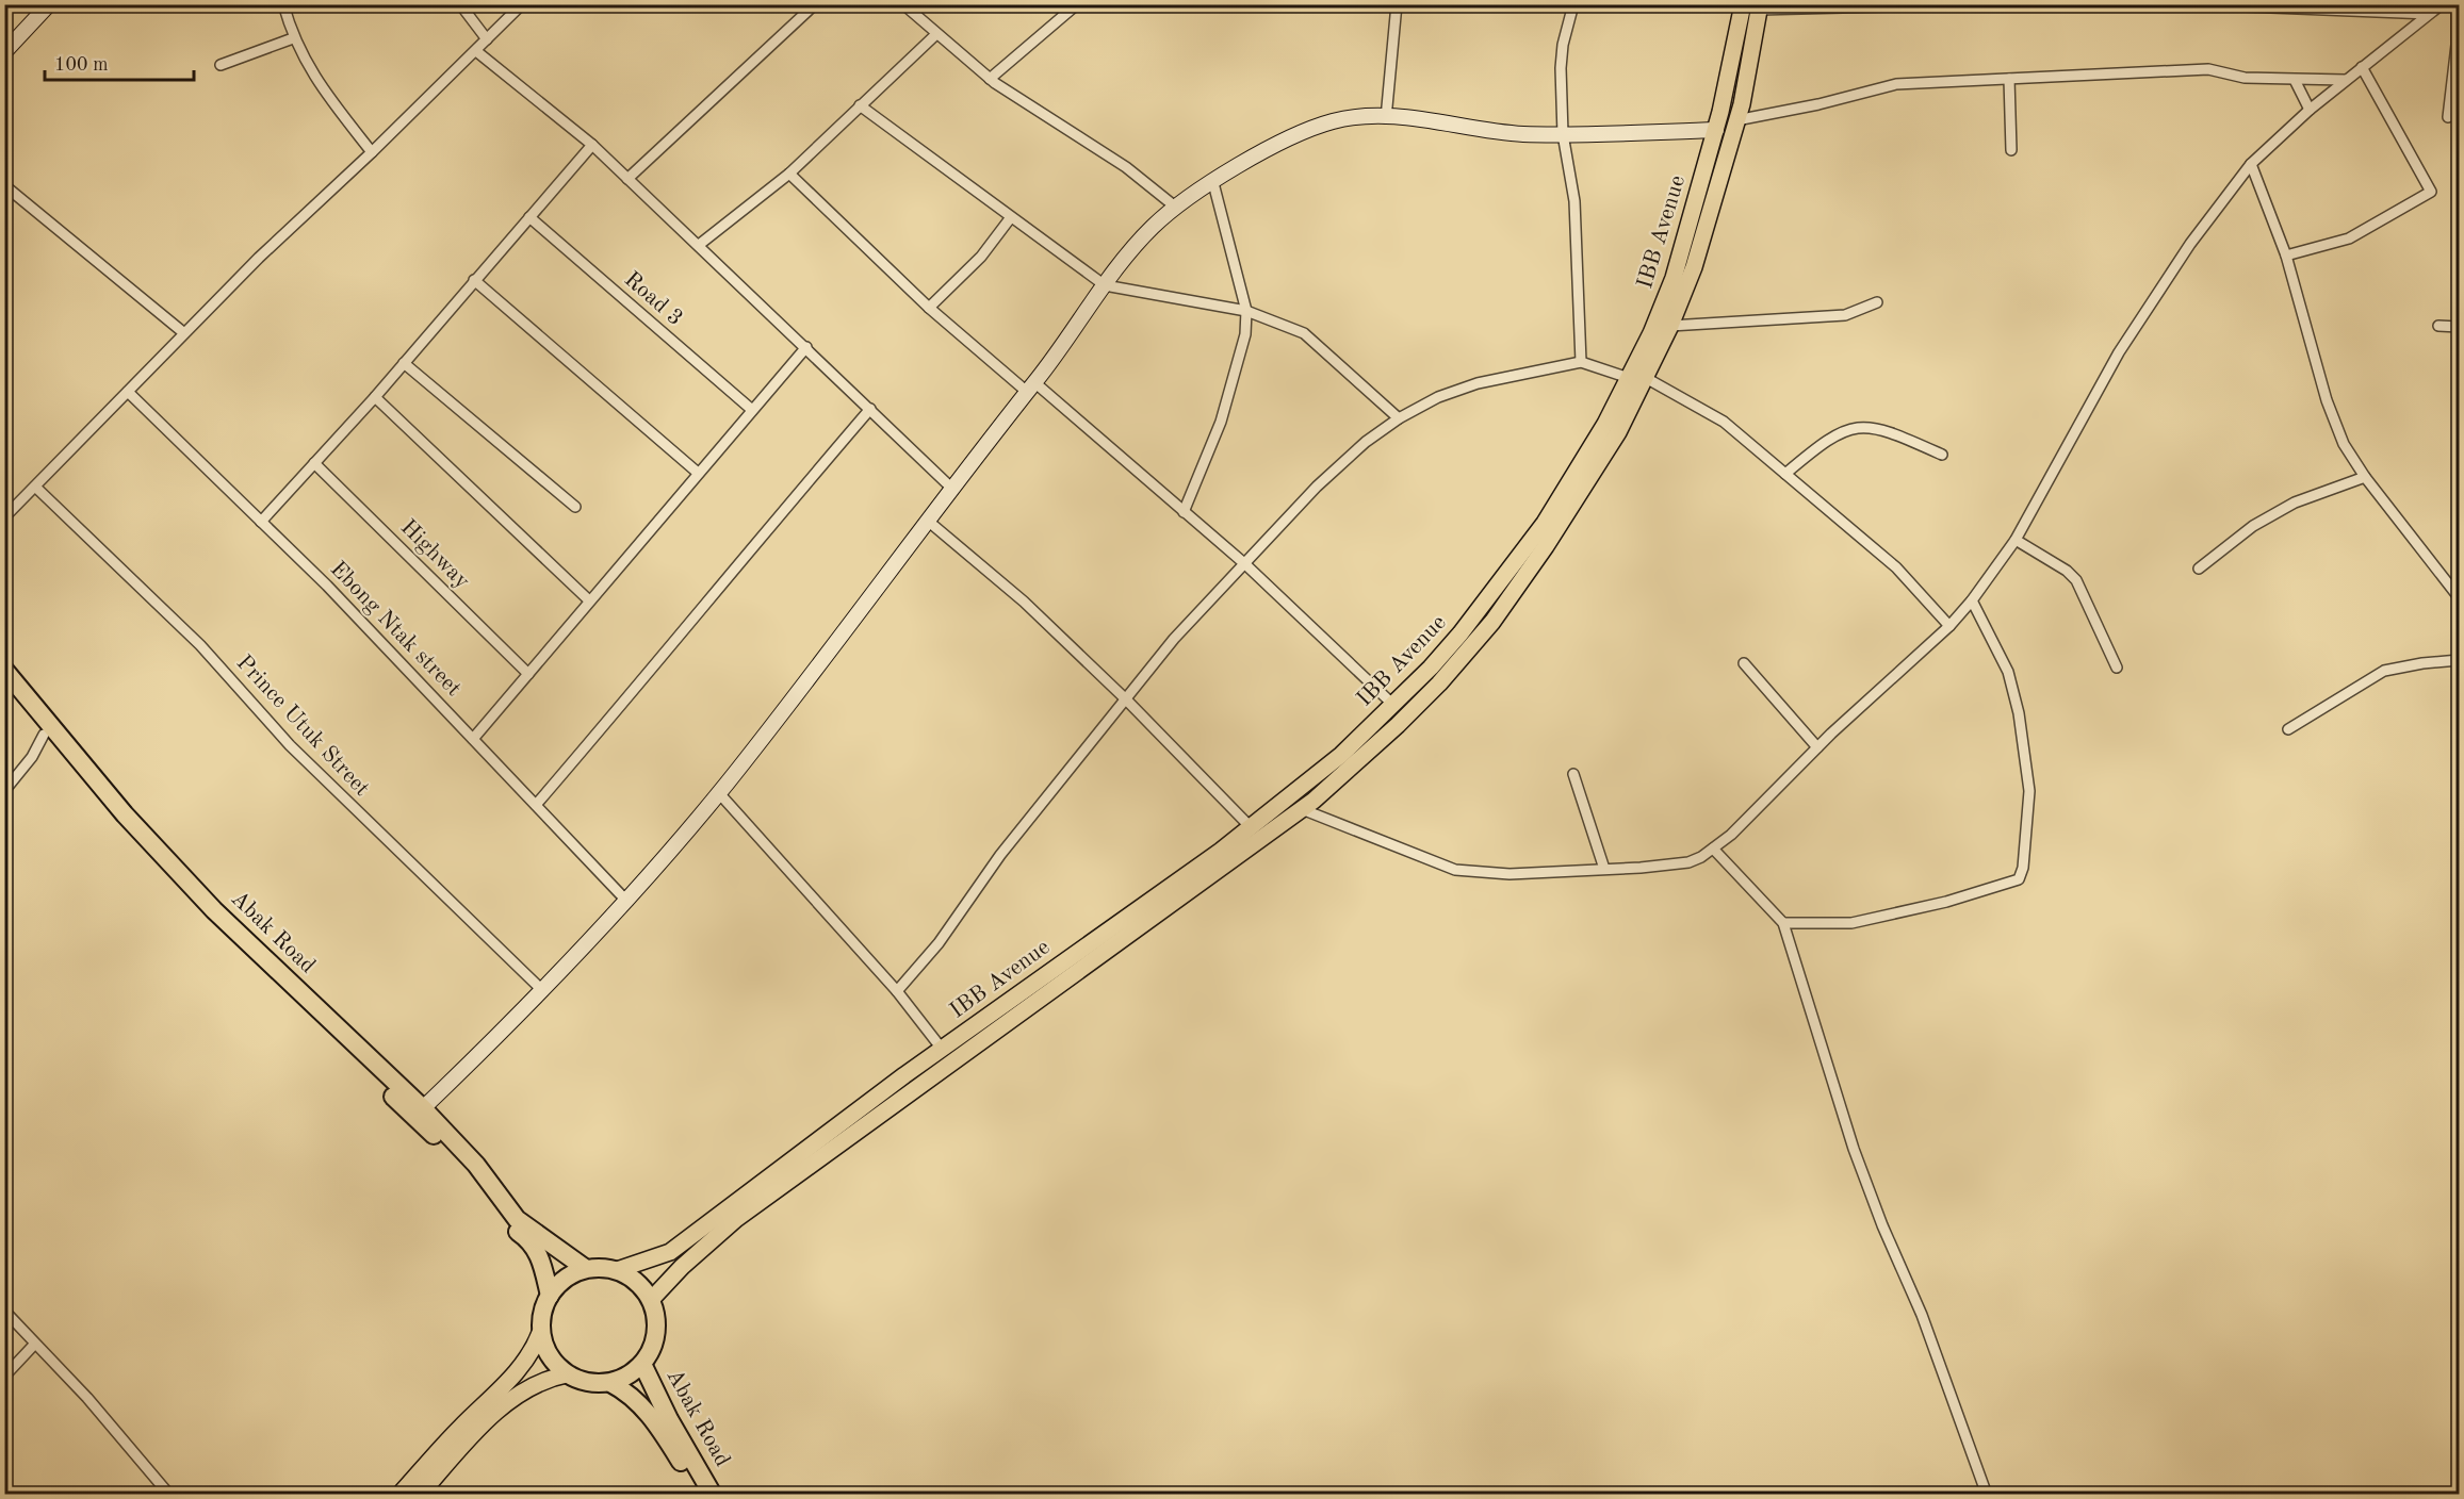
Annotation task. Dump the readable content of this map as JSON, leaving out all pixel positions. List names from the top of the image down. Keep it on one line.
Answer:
{"streets":{"highway":["Abak Road"],"main road":["IBB Avenue"],"street":["Road 3","Highway","Ebong Ntak street","Prince Utuk Street"]},"crossings":[["IBB Avenue","Abak Road"]],"scale_bar":"100 m"}
